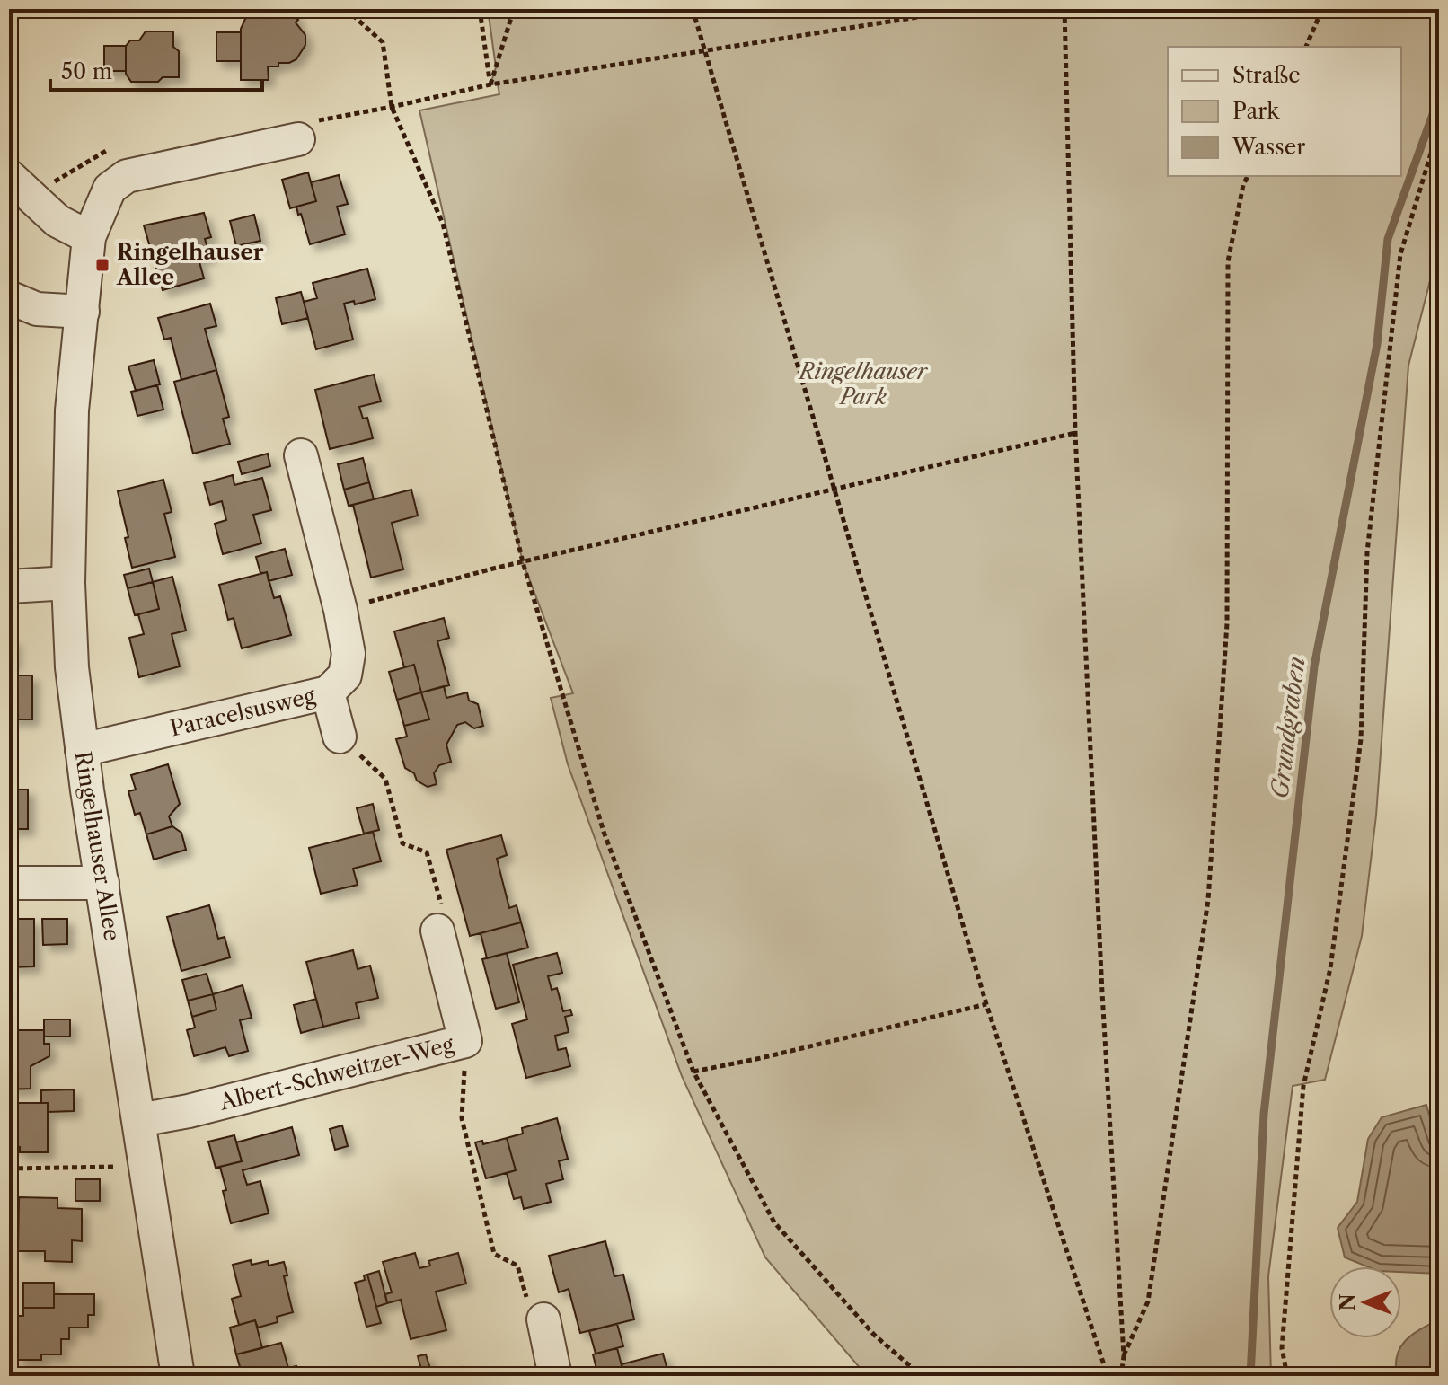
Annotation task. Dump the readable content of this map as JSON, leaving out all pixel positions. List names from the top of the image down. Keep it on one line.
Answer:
{"streets":{"street":["Paracelsusweg","Ringelhauser Allee","Albert-Schweitzer-Weg"]},"crossings":[["Paracelsusweg","Ringelhauser Allee"],["Ringelhauser Allee","Albert-Schweitzer-Weg"]],"water":["Grundgraben"],"parks":["Ringelhauser Park"],"places":{"transit":["Ringelhauser Allee"]},"legend":["Straße","Park","Wasser"],"scale_bar":"50 m","north":"left"}
